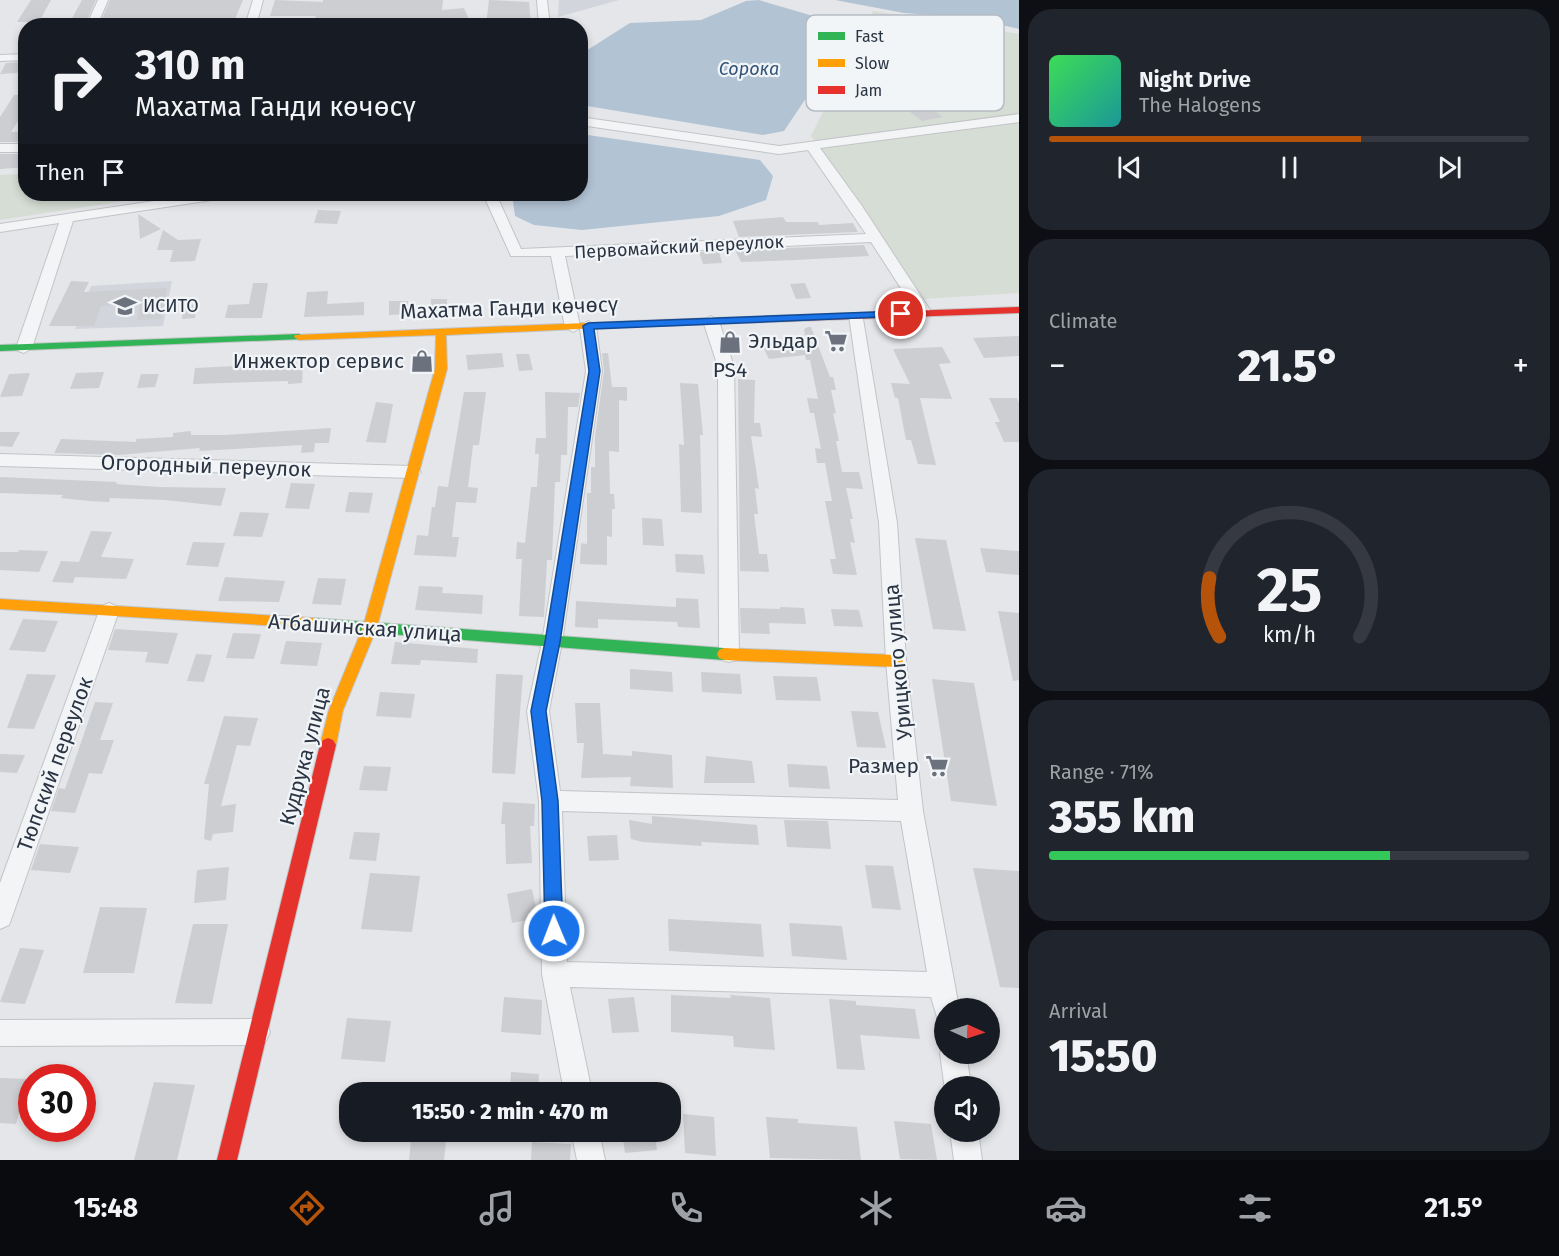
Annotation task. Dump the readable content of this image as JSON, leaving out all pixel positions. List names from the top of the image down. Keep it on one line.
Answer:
{"streets":{"street":["Первомайский переулок","Махатма Ганди көчөсү","Огородный переулок","Атбашинская улица","Урицкого улица","Кудрука улица","Тюпский переулок"]},"crossings":[["Первомайский переулок","Махатма Ганди көчөсү"],["Первомайский переулок","Атбашинская улица"],["Махатма Ганди көчөсү","Урицкого улица"],["Махатма Ганди көчөсү","Кудрука улица"],["Огородный переулок","Кудрука улица"],["Атбашинская улица","Урицкого улица"],["Атбашинская улица","Кудрука улица"],["Атбашинская улица","Тюпский переулок"]],"water":["Сорока"],"places":{"school or university":["ИСИТО"],"supermarket":["Эльдар","Размер"],"shop":["PS4","Инжектор сервис"]},"legend":["Fast","Slow","Jam"],"north":"right","page":{"turn":["310 m","Махатма Ганди көчөсү"],"song":["Night Drive","The Halogens"],"then":"Then","tile":["Climate",["Range · 71%","355 km"],["Arrival","15:50"]],"heat":["−","21.5°","+"],"limit":"30","trip":"15:50 · 2 min · 470 m","tabs":["15:48","21.5°"],"gauge":["25","km/h"]}}
